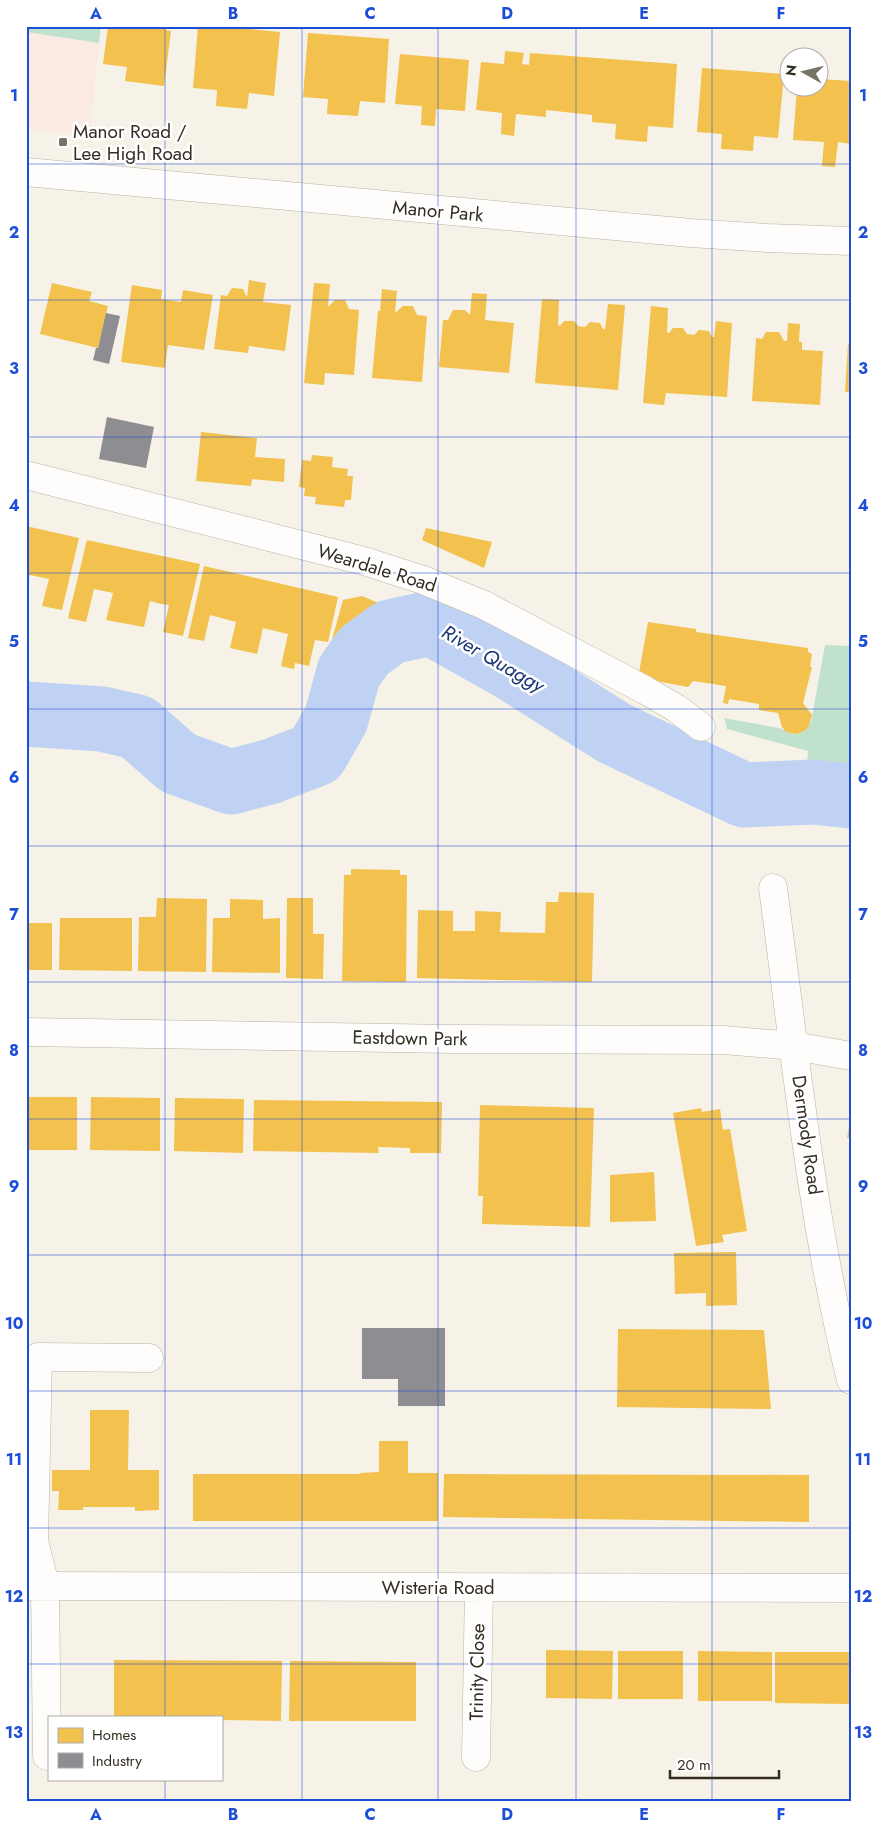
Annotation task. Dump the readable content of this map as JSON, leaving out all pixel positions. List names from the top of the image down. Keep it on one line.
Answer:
{"streets":{"street":["Manor Park","Weardale Road","Eastdown Park","Dermody Road","Wisteria Road","Trinity Close"]},"crossings":[["Eastdown Park","Dermody Road"],["Wisteria Road","Trinity Close"]],"water":["River Quaggy"],"places":{"transit":["Manor Road / Lee High Road"]},"legend":["Homes","Industry"],"scale_bar":"20 m","north":"left","grid":{"columns":["A","B","C","D","E","F"],"rows":["1","2","3","4","5","6","7","8","9","10","11","12","13"]}}
